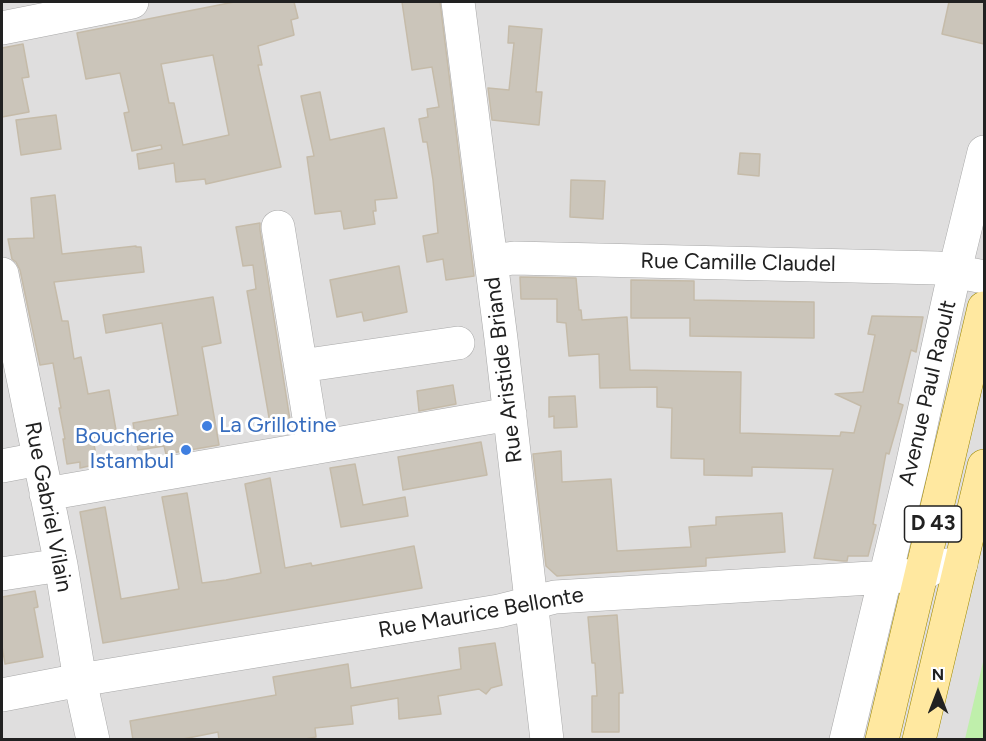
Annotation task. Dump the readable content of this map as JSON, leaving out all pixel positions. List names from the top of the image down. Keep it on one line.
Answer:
{"streets":{"main road":["Avenue Paul Raoult","D 43"],"street":["Rue Camille Claudel","Rue Aristide Briand","Rue Gabriel Vilain","Rue Maurice Bellonte"]},"crossings":[["Rue Camille Claudel","Rue Aristide Briand"],["Rue Camille Claudel","Avenue Paul Raoult"],["Rue Aristide Briand","Rue Maurice Bellonte"],["Avenue Paul Raoult","Rue Maurice Bellonte"],["Rue Gabriel Vilain","Rue Maurice Bellonte"],["D 43","Rue Maurice Bellonte"]],"places":["La Grillotine","Boucherie Istambul"],"north":"top"}
